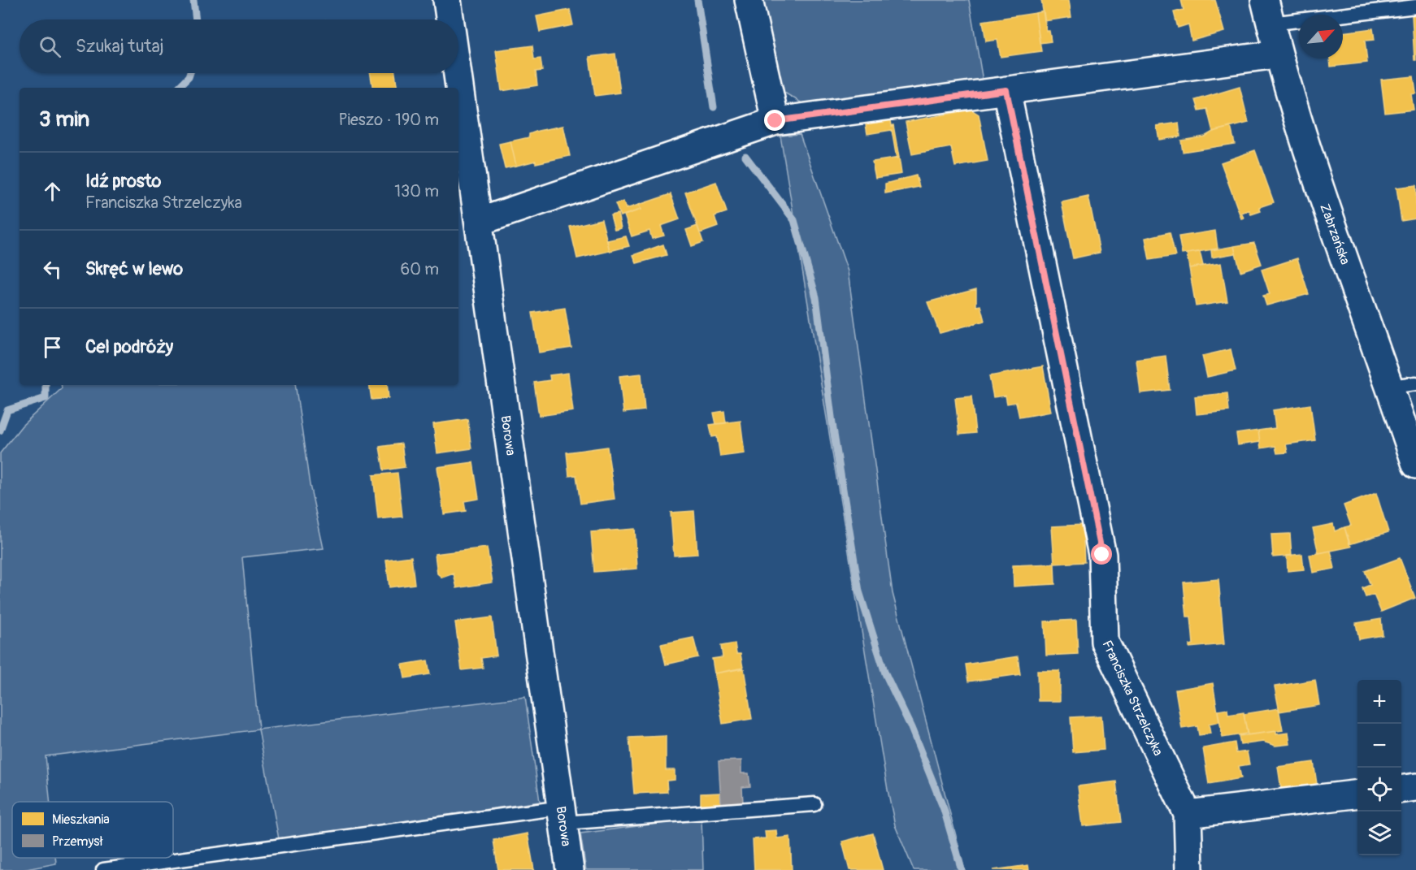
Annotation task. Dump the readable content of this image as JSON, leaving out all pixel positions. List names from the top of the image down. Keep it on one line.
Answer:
{"streets":{"street":["Zabrzańska","Borowa","Franciszka Strzelczyka"]},"legend":["Mieszkania","Przemysł"],"north":"top right","page":{"search":"Szukaj tutaj","heading":["3 min","Pieszo · 190 m"],"list":[["Idź prosto","Franciszka Strzelczyka","130 m"],["Skręć w lewo","60 m"],"Cel podróży"],"map_buttons":["+","−"]}}
